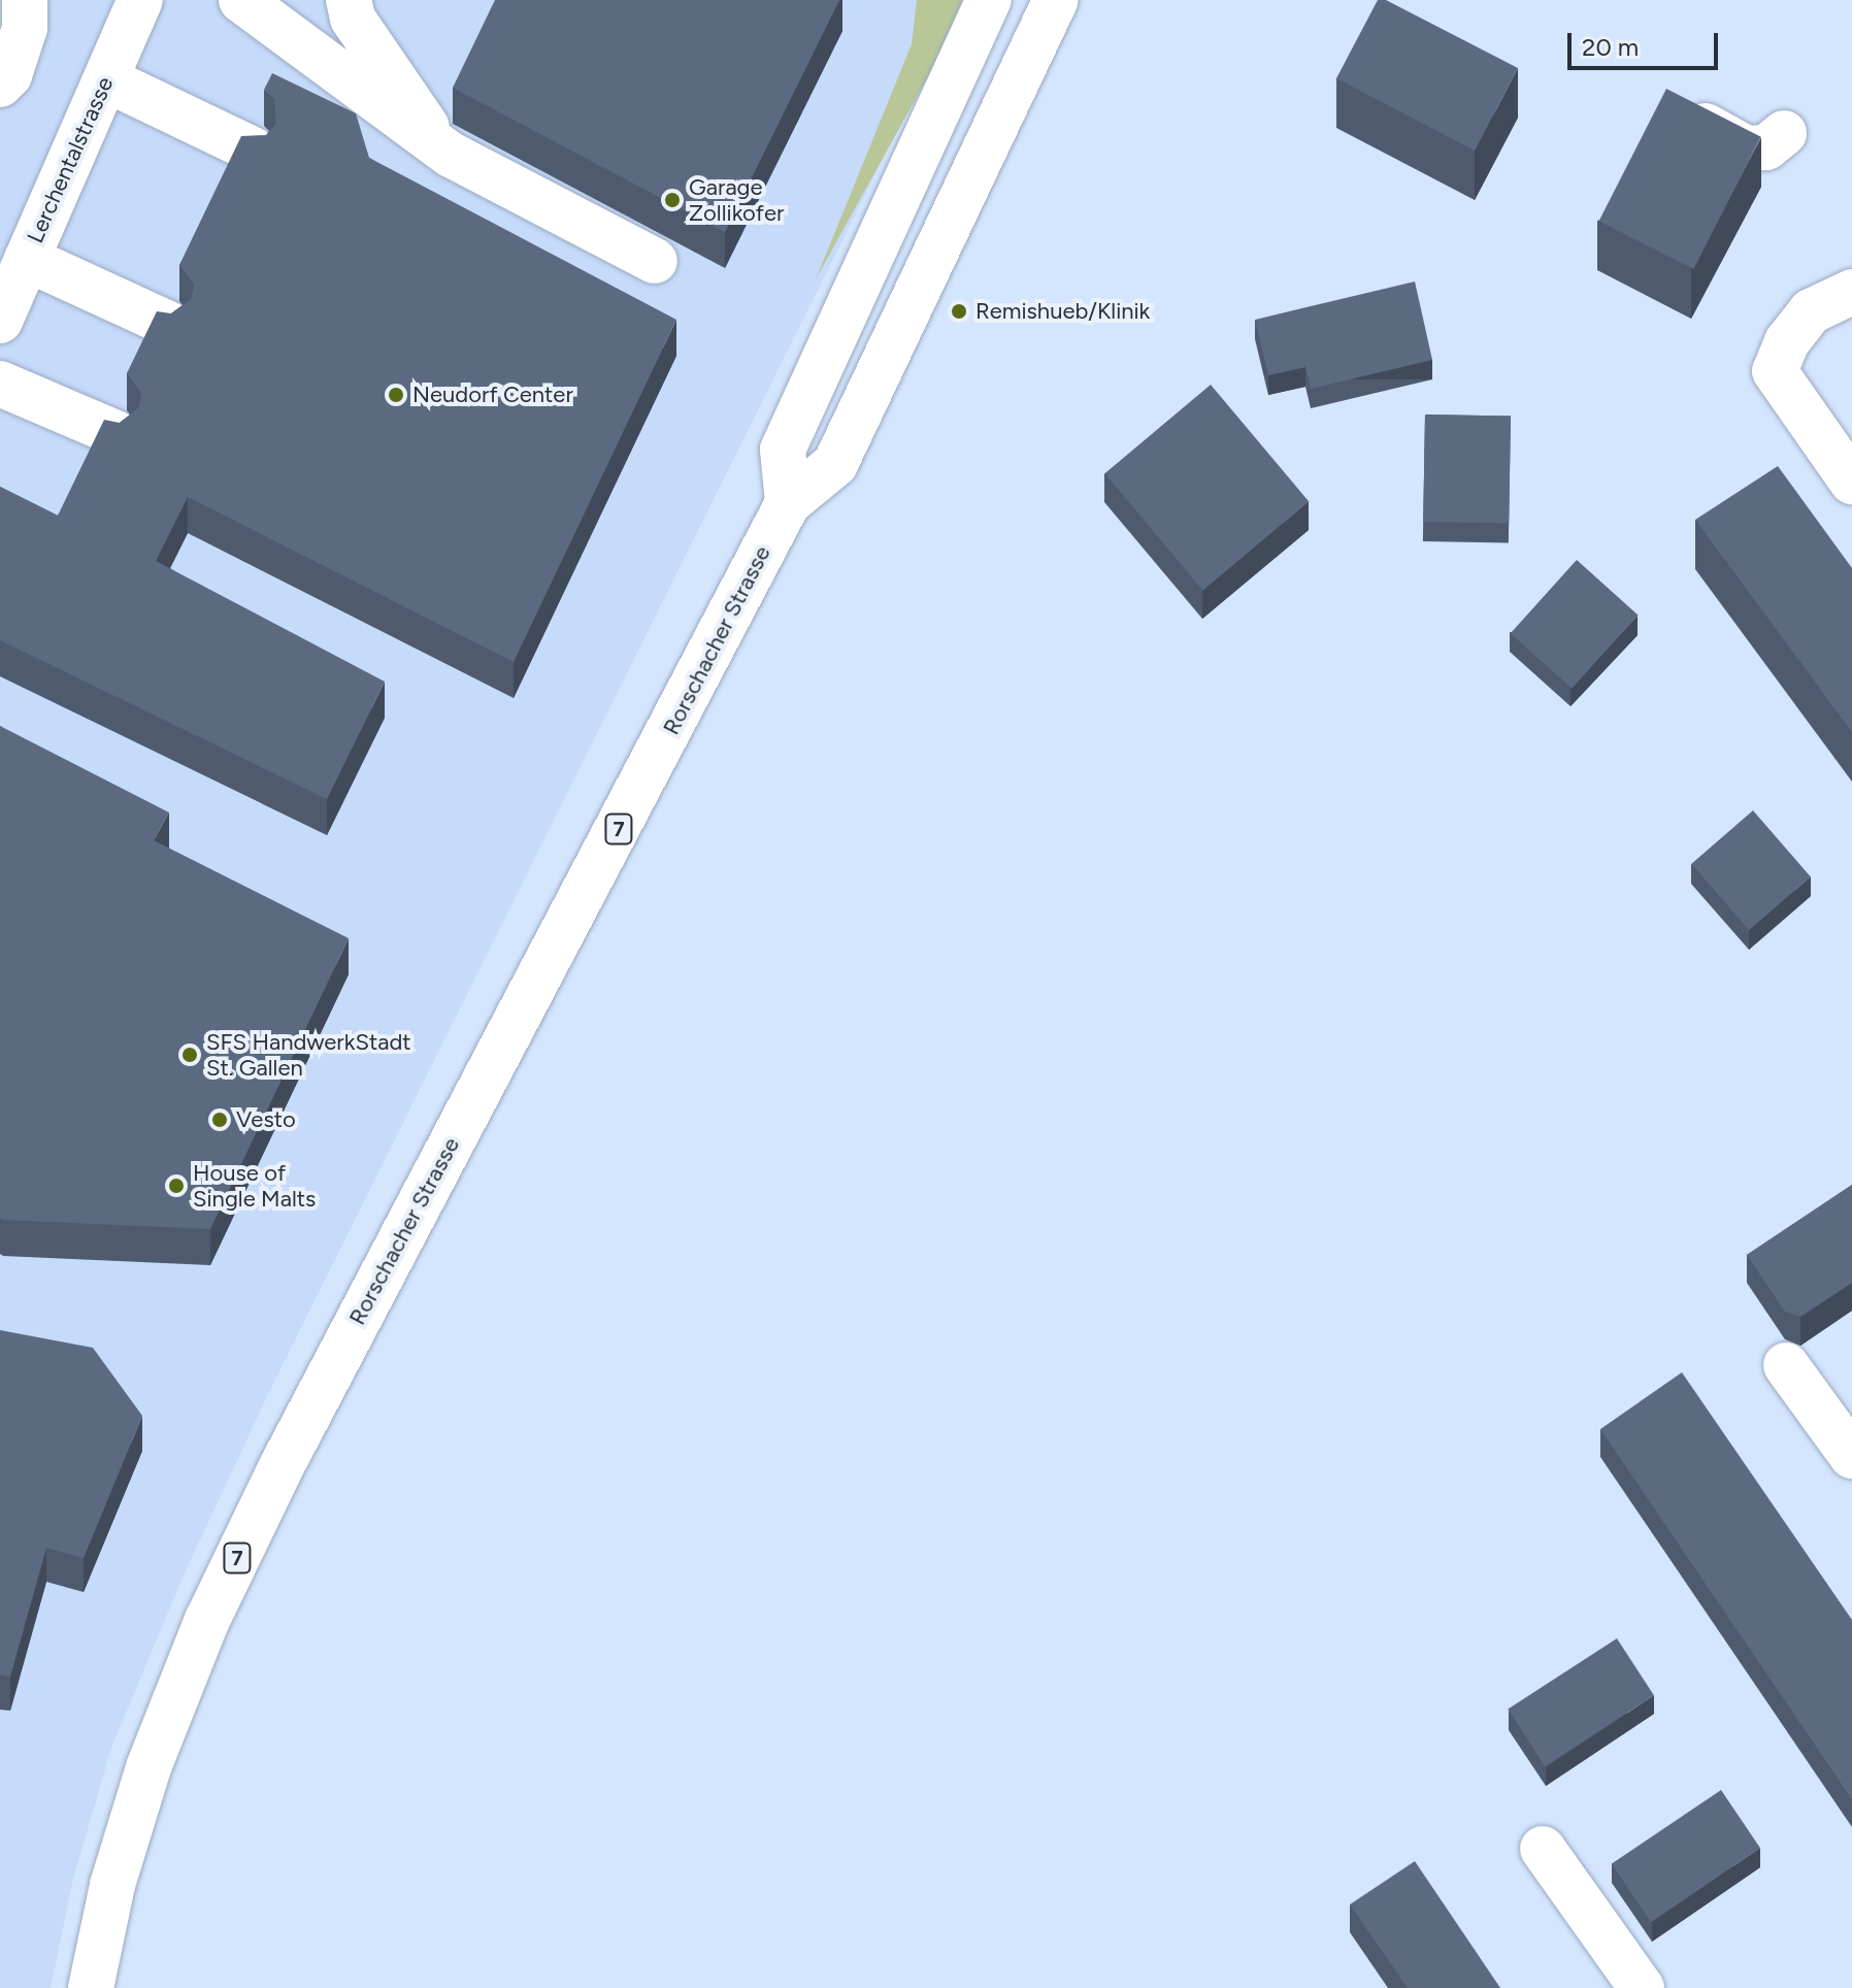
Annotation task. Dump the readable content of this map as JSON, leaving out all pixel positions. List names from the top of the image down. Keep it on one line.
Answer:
{"streets":{"main road":["Lerchentalstrasse","Rorschacher Strasse","7"]},"places":["Garage Zollikofer","Remishueb/Klinik","Neudorf Center","SFS HandwerkStadt St. Gallen","Vesto","House of Single Malts"],"scale_bar":"20 m"}
